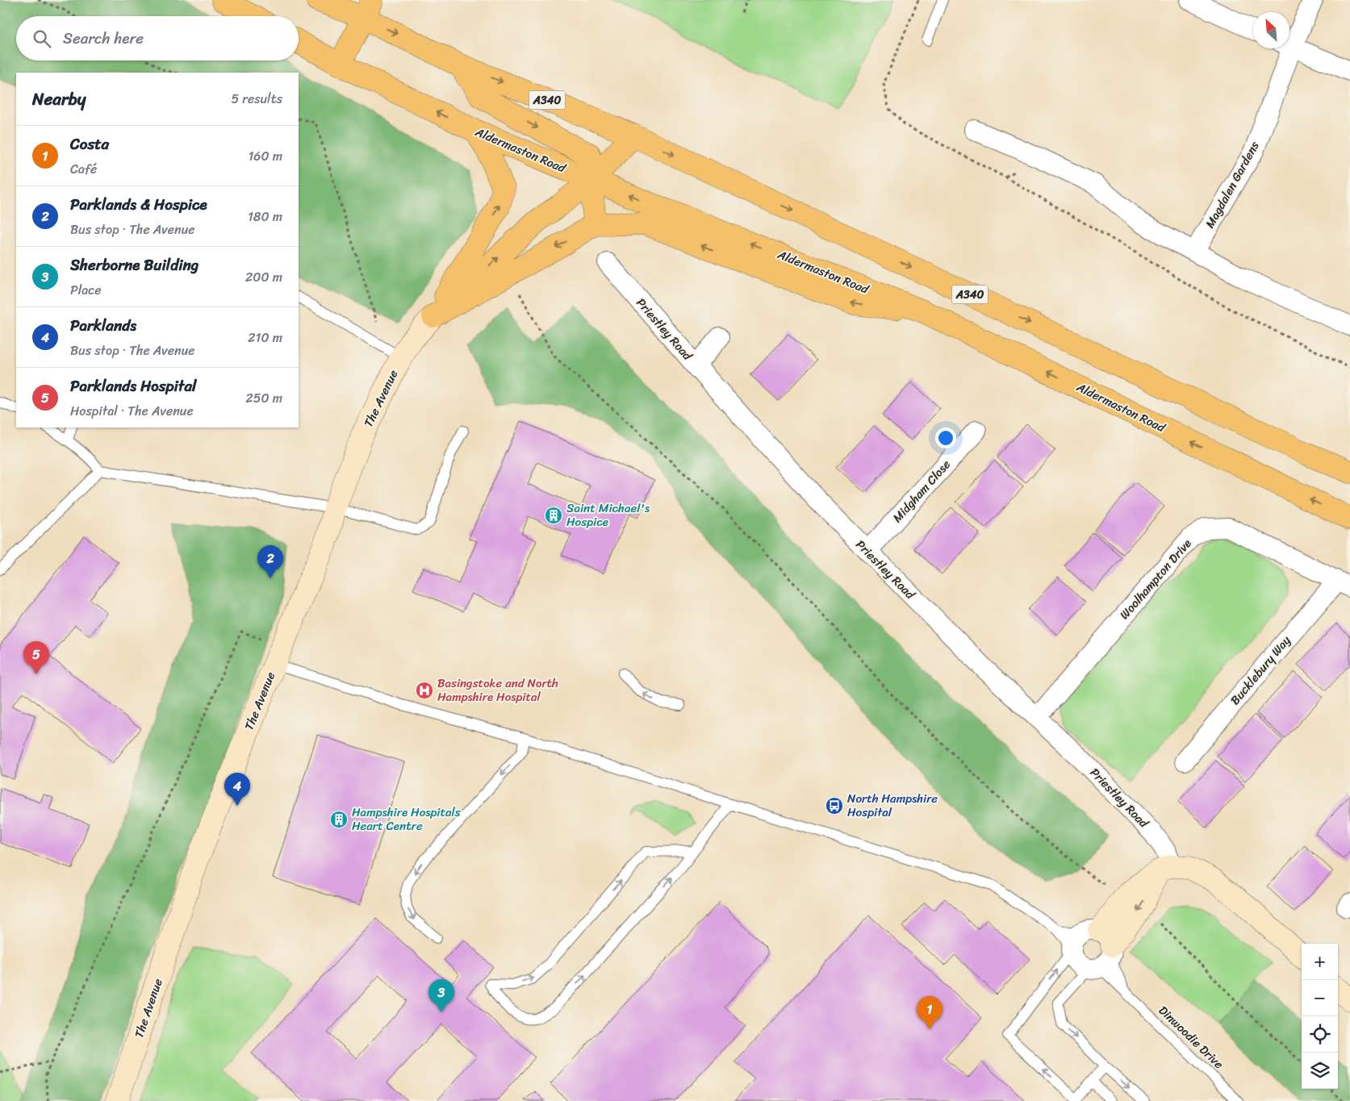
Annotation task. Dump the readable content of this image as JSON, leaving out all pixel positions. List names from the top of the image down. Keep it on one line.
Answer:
{"streets":{"main road":["A340","Aldermaston Road"],"street":["Magdalen Gardens","Priestley Road","The Avenue","Midgham Close","Woolhampton Drive","Bucklebury Way"],"lane":["Dinwoodie Drive"]},"crossings":[["A340","Aldermaston Road"],["Priestley Road","Midgham Close"],["Priestley Road","Woolhampton Drive"],["Woolhampton Drive","Bucklebury Way"]],"places":{"building":["Saint Michael's Hospice","Hampshire Hospitals Heart Centre"],"hospital":["Basingstoke and North Hampshire Hospital"],"bus stop":["North Hampshire Hospital"]},"north":"top left","page":{"search":"Search here","heading":["Nearby","5 results"],"list":[{"mark":"1","name":"Costa","note":"Café","value":"160 m"},{"mark":"2","name":"Parklands & Hospice","note":"Bus stop · The Avenue","value":"180 m"},{"mark":"3","name":"Sherborne Building","note":"Place","value":"200 m"},{"mark":"4","name":"Parklands","note":"Bus stop · The Avenue","value":"210 m"},{"mark":"5","name":"Parklands Hospital","note":"Hospital · The Avenue","value":"250 m"}],"pins":["2","5","4","3","1"],"map_buttons":["+","−"]}}
